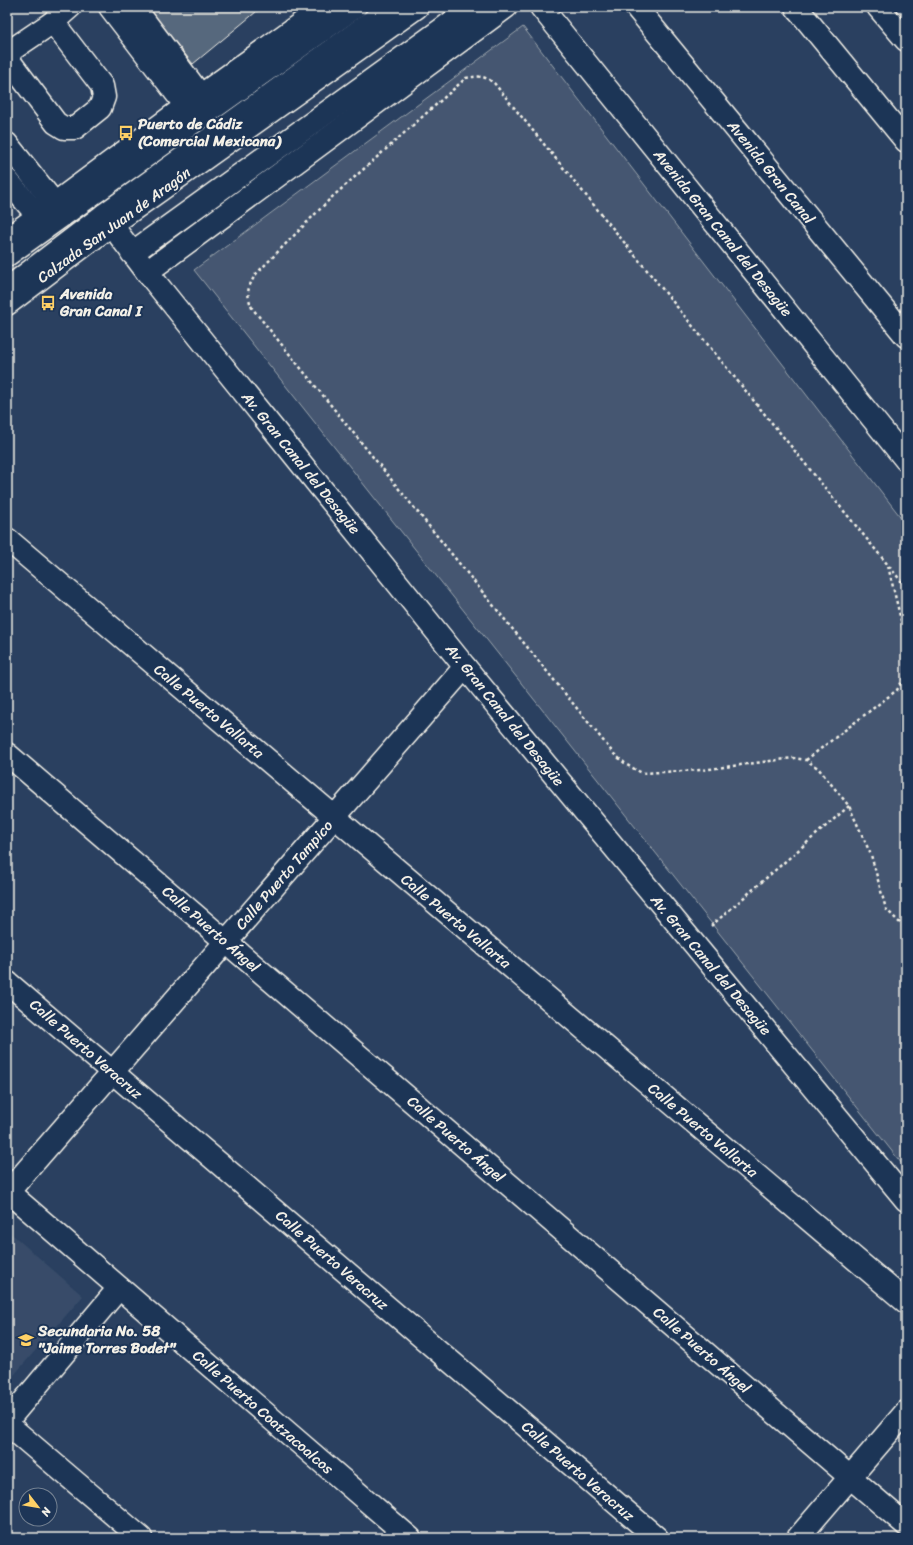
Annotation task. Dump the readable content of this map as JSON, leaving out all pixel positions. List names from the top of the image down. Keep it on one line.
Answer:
{"streets":{"street":["Avenida Gran Canal","Calzada San Juan de Aragón","Avenida Gran Canal del Desagüe","Av. Gran Canal del Desagüe","Calle Puerto Vallarta","Calle Puerto Tampico","Calle Puerto Ángel","Calle Puerto Veracruz","Calle Puerto Coatzacoalcos"]},"crossings":[["Calzada San Juan de Aragón","Av. Gran Canal del Desagüe"],["Av. Gran Canal del Desagüe","Calle Puerto Tampico"],["Calle Puerto Vallarta","Calle Puerto Tampico"],["Calle Puerto Tampico","Calle Puerto Ángel"],["Calle Puerto Tampico","Calle Puerto Veracruz"],["Calle Puerto Tampico","Calle Puerto Coatzacoalcos"]],"places":{"bus stop":["Puerto de Cádiz (Comercial Mexicana)","Avenida Gran Canal I"],"school or university":["Secundaria No. 58 \"Jaime Torres Bodet\""]},"north":"bottom right"}
